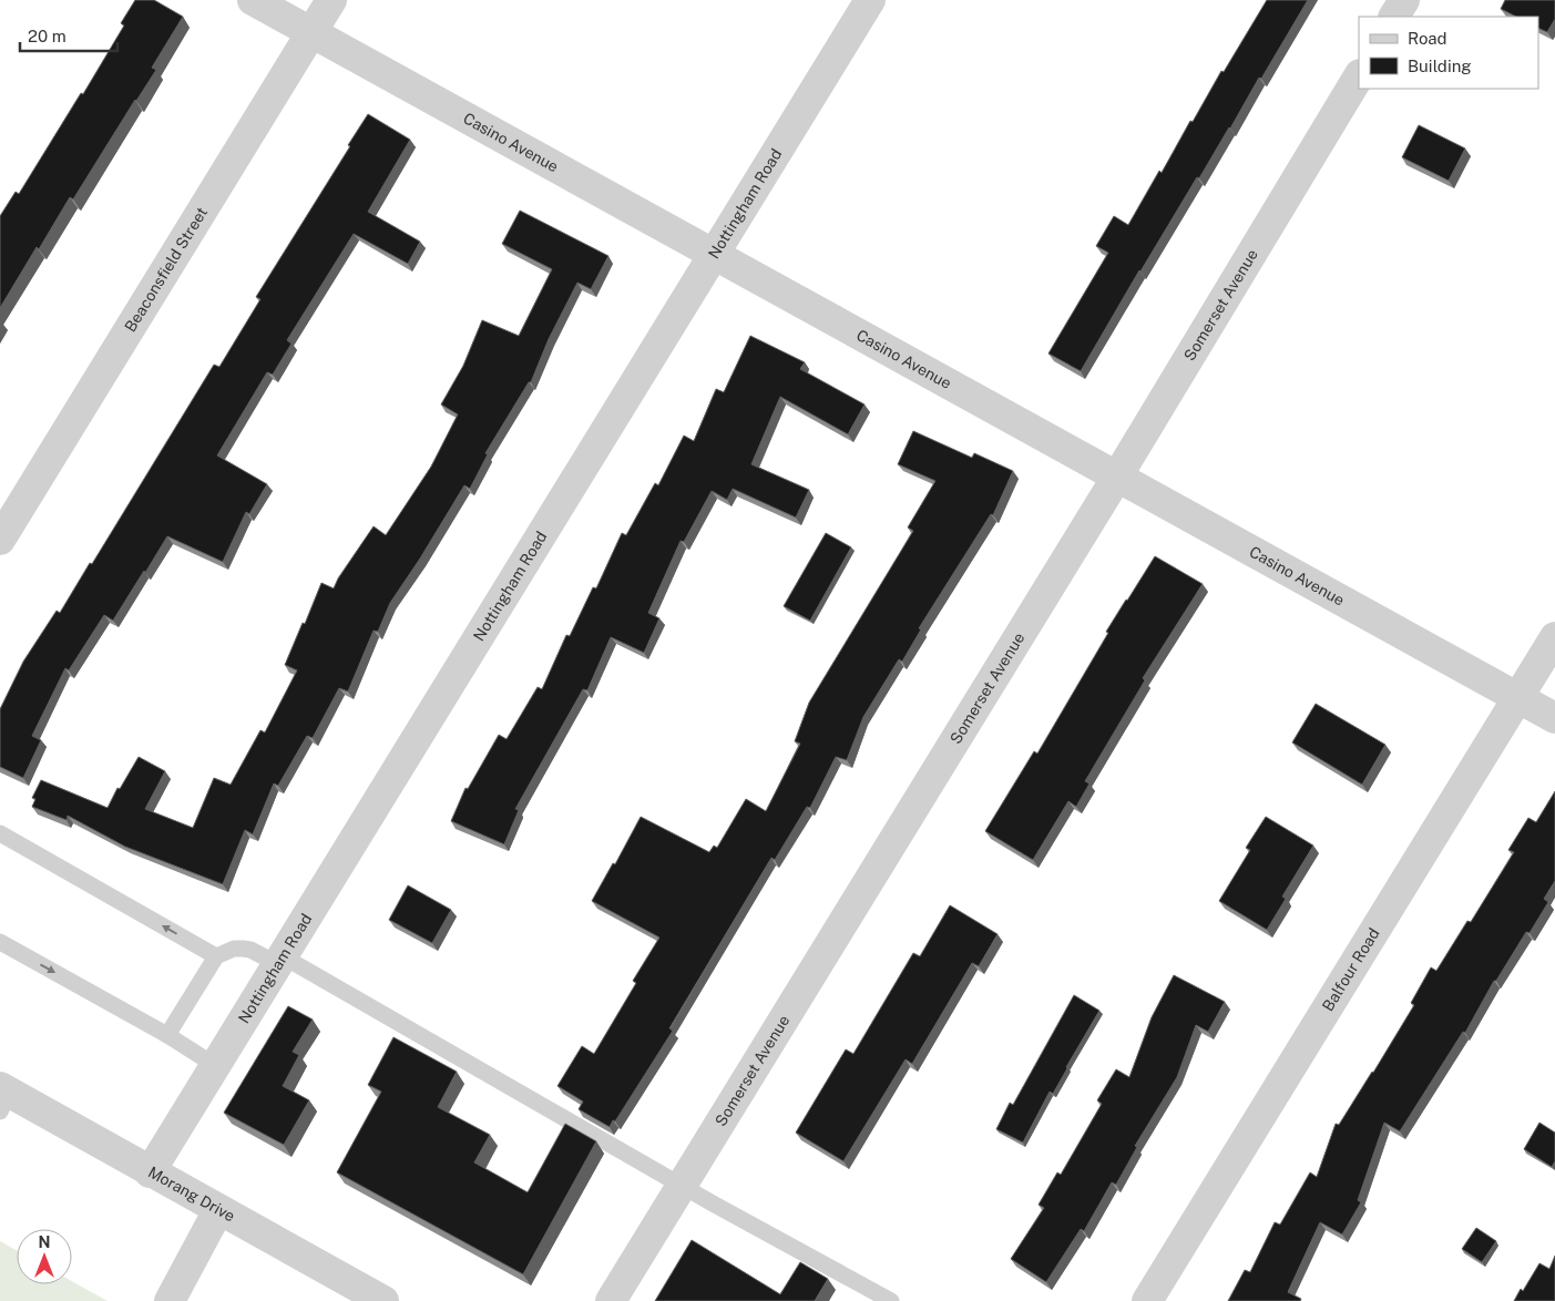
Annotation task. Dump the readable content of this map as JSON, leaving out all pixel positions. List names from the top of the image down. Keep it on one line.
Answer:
{"streets":{"street":["Casino Avenue","Nottingham Road","Beaconsfield Street","Somerset Avenue","Balfour Road","Morang Drive"]},"crossings":[["Casino Avenue","Nottingham Road"],["Casino Avenue","Beaconsfield Street"],["Casino Avenue","Somerset Avenue"],["Casino Avenue","Balfour Road"],["Nottingham Road","Morang Drive"]],"legend":["Road","Building"],"scale_bar":"20 m","north":"top"}
